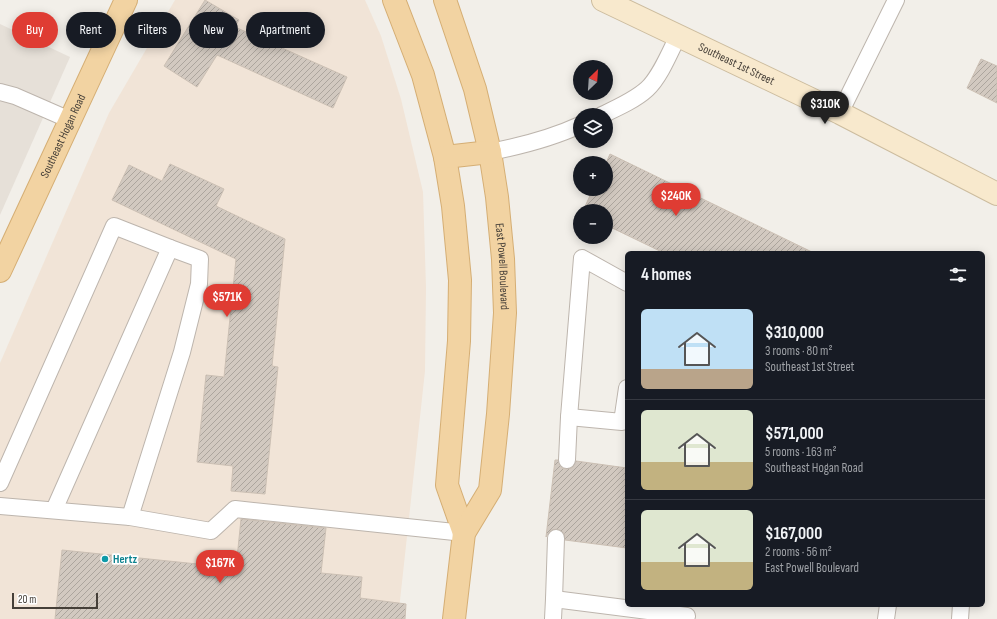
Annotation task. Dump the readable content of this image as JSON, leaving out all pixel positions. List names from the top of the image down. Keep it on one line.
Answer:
{"streets":{"main road":["Southeast Hogan Road","East Powell Boulevard"],"street":["Southeast 1st Street"]},"places":["Hertz"],"scale_bar":"20 m","north":"top right","page":{"chip":["Buy","Rent","Filters","New","Apartment"],"map_buttons":["+","−"],"price":["$310K","$240K","$571K","$167K"],"heading":"4 homes","list":[{"name":"$310,000","note":"3 rooms · 80 m² · Southeast 1st Street"},{"name":"$571,000","note":"5 rooms · 163 m² · Southeast Hogan Road"},{"name":"$167,000","note":"2 rooms · 56 m² · East Powell Boulevard"}],"scale":"20 m"}}
